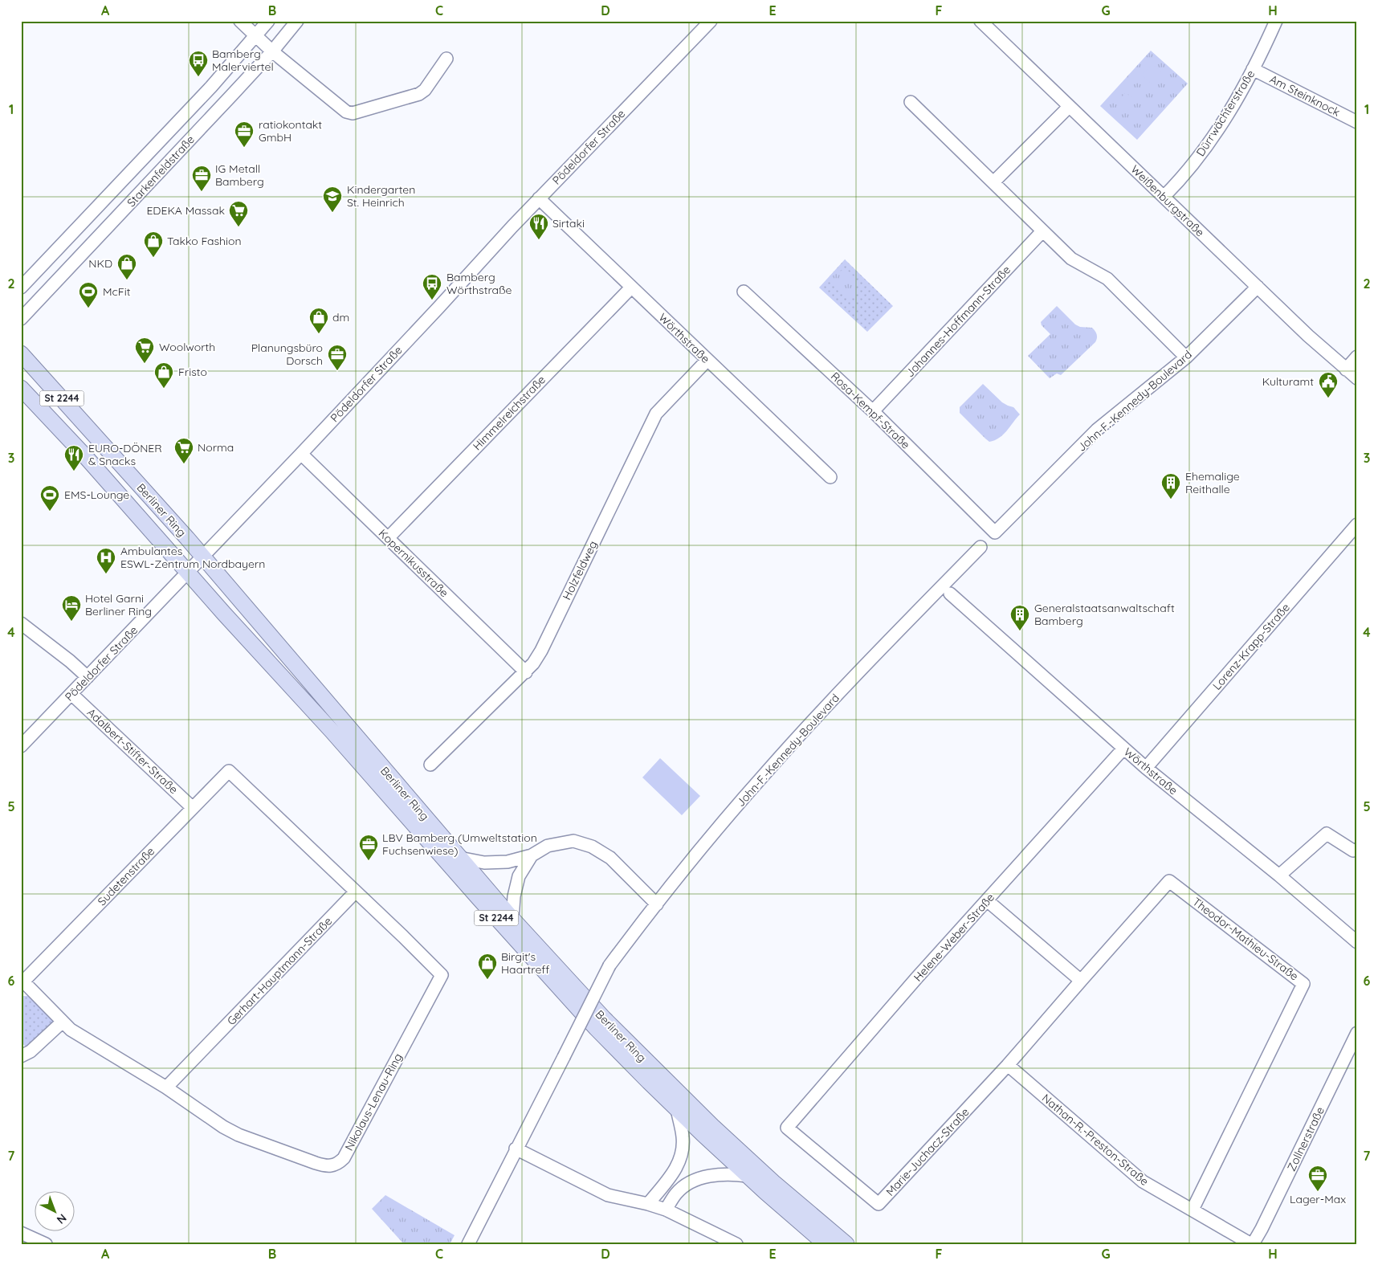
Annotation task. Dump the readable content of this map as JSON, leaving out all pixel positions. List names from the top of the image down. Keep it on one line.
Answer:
{"streets":{"main road":["St 2244","Berliner Ring"],"street":["Am Steinknock","Dürrwächterstraße","Pödeldorfer Straße","Starkenfeldstraße","Weißenburgstraße","Johannes-Hoffmann-Straße","Wörthstraße","John-F.-Kennedy-Boulevard","Rosa-Kempf-Straße","Himmelreichstraße","Kopernikusstraße","Holzfeldweg","Lorenz-Krapp-Straße","Adalbert-Stifter-Straße","Sudetenstraße","Helene-Weber-Straße","Theodor-Mathieu-Straße","Gerhart-Hauptmann-Straße","Nikolaus-Lenau-Ring","Zollnerstraße","Nathan-R.-Preston-Straße","Marie-Juchacz-Straße"]},"crossings":[["Am Steinknock","Dürrwächterstraße"],["Dürrwächterstraße","Weißenburgstraße"],["Pödeldorfer Straße","Wörthstraße"],["Pödeldorfer Straße","Berliner Ring"],["Pödeldorfer Straße","Kopernikusstraße"],["Pödeldorfer Straße","Adalbert-Stifter-Straße"],["Weißenburgstraße","John-F.-Kennedy-Boulevard"],["Johannes-Hoffmann-Straße","Rosa-Kempf-Straße"],["Wörthstraße","Himmelreichstraße"],["Wörthstraße","Holzfeldweg"],["Wörthstraße","Lorenz-Krapp-Straße"],["Wörthstraße","Helene-Weber-Straße"],["John-F.-Kennedy-Boulevard","Rosa-Kempf-Straße"],["Himmelreichstraße","Kopernikusstraße"],["Kopernikusstraße","Holzfeldweg"],["Adalbert-Stifter-Straße","Sudetenstraße"],["Sudetenstraße","Gerhart-Hauptmann-Straße"],["Sudetenstraße","Nikolaus-Lenau-Ring"],["Helene-Weber-Straße","Marie-Juchacz-Straße"],["Theodor-Mathieu-Straße","Nathan-R.-Preston-Straße"],["Gerhart-Hauptmann-Straße","Nikolaus-Lenau-Ring"],["Zollnerstraße","Nathan-R.-Preston-Straße"],["Nathan-R.-Preston-Straße","Marie-Juchacz-Straße"]],"places":{"bus stop":["Bamberg Malerviertel","Bamberg Wörthstraße"],"office":["ratiokontakt GmbH","IG Metall Bamberg","Planungsbüro Dorsch","LBV Bamberg (Umweltstation Fuchsenwiese)","Lager-Max"],"school or university":["Kindergarten St. Heinrich"],"supermarket":["EDEKA Massak","Woolworth","Norma"],"restaurant":["Sirtaki","EURO-DÖNER & Snacks"],"shop":["Takko Fashion","NKD","dm","Fristo","Birgit's Haartreff"],"sports":["McFit","EMS-Lounge"],"public building":["Kulturamt"],"building":["Ehemalige Reithalle","Generalstaatsanwaltschaft Bamberg"],"hospital":["Ambulantes ESWL-Zentrum Nordbayern"],"hotel":["Hotel Garni Berliner Ring"]},"north":"bottom right","grid":{"columns":["A","B","C","D","E","F","G","H"],"rows":["1","2","3","4","5","6","7"]}}
